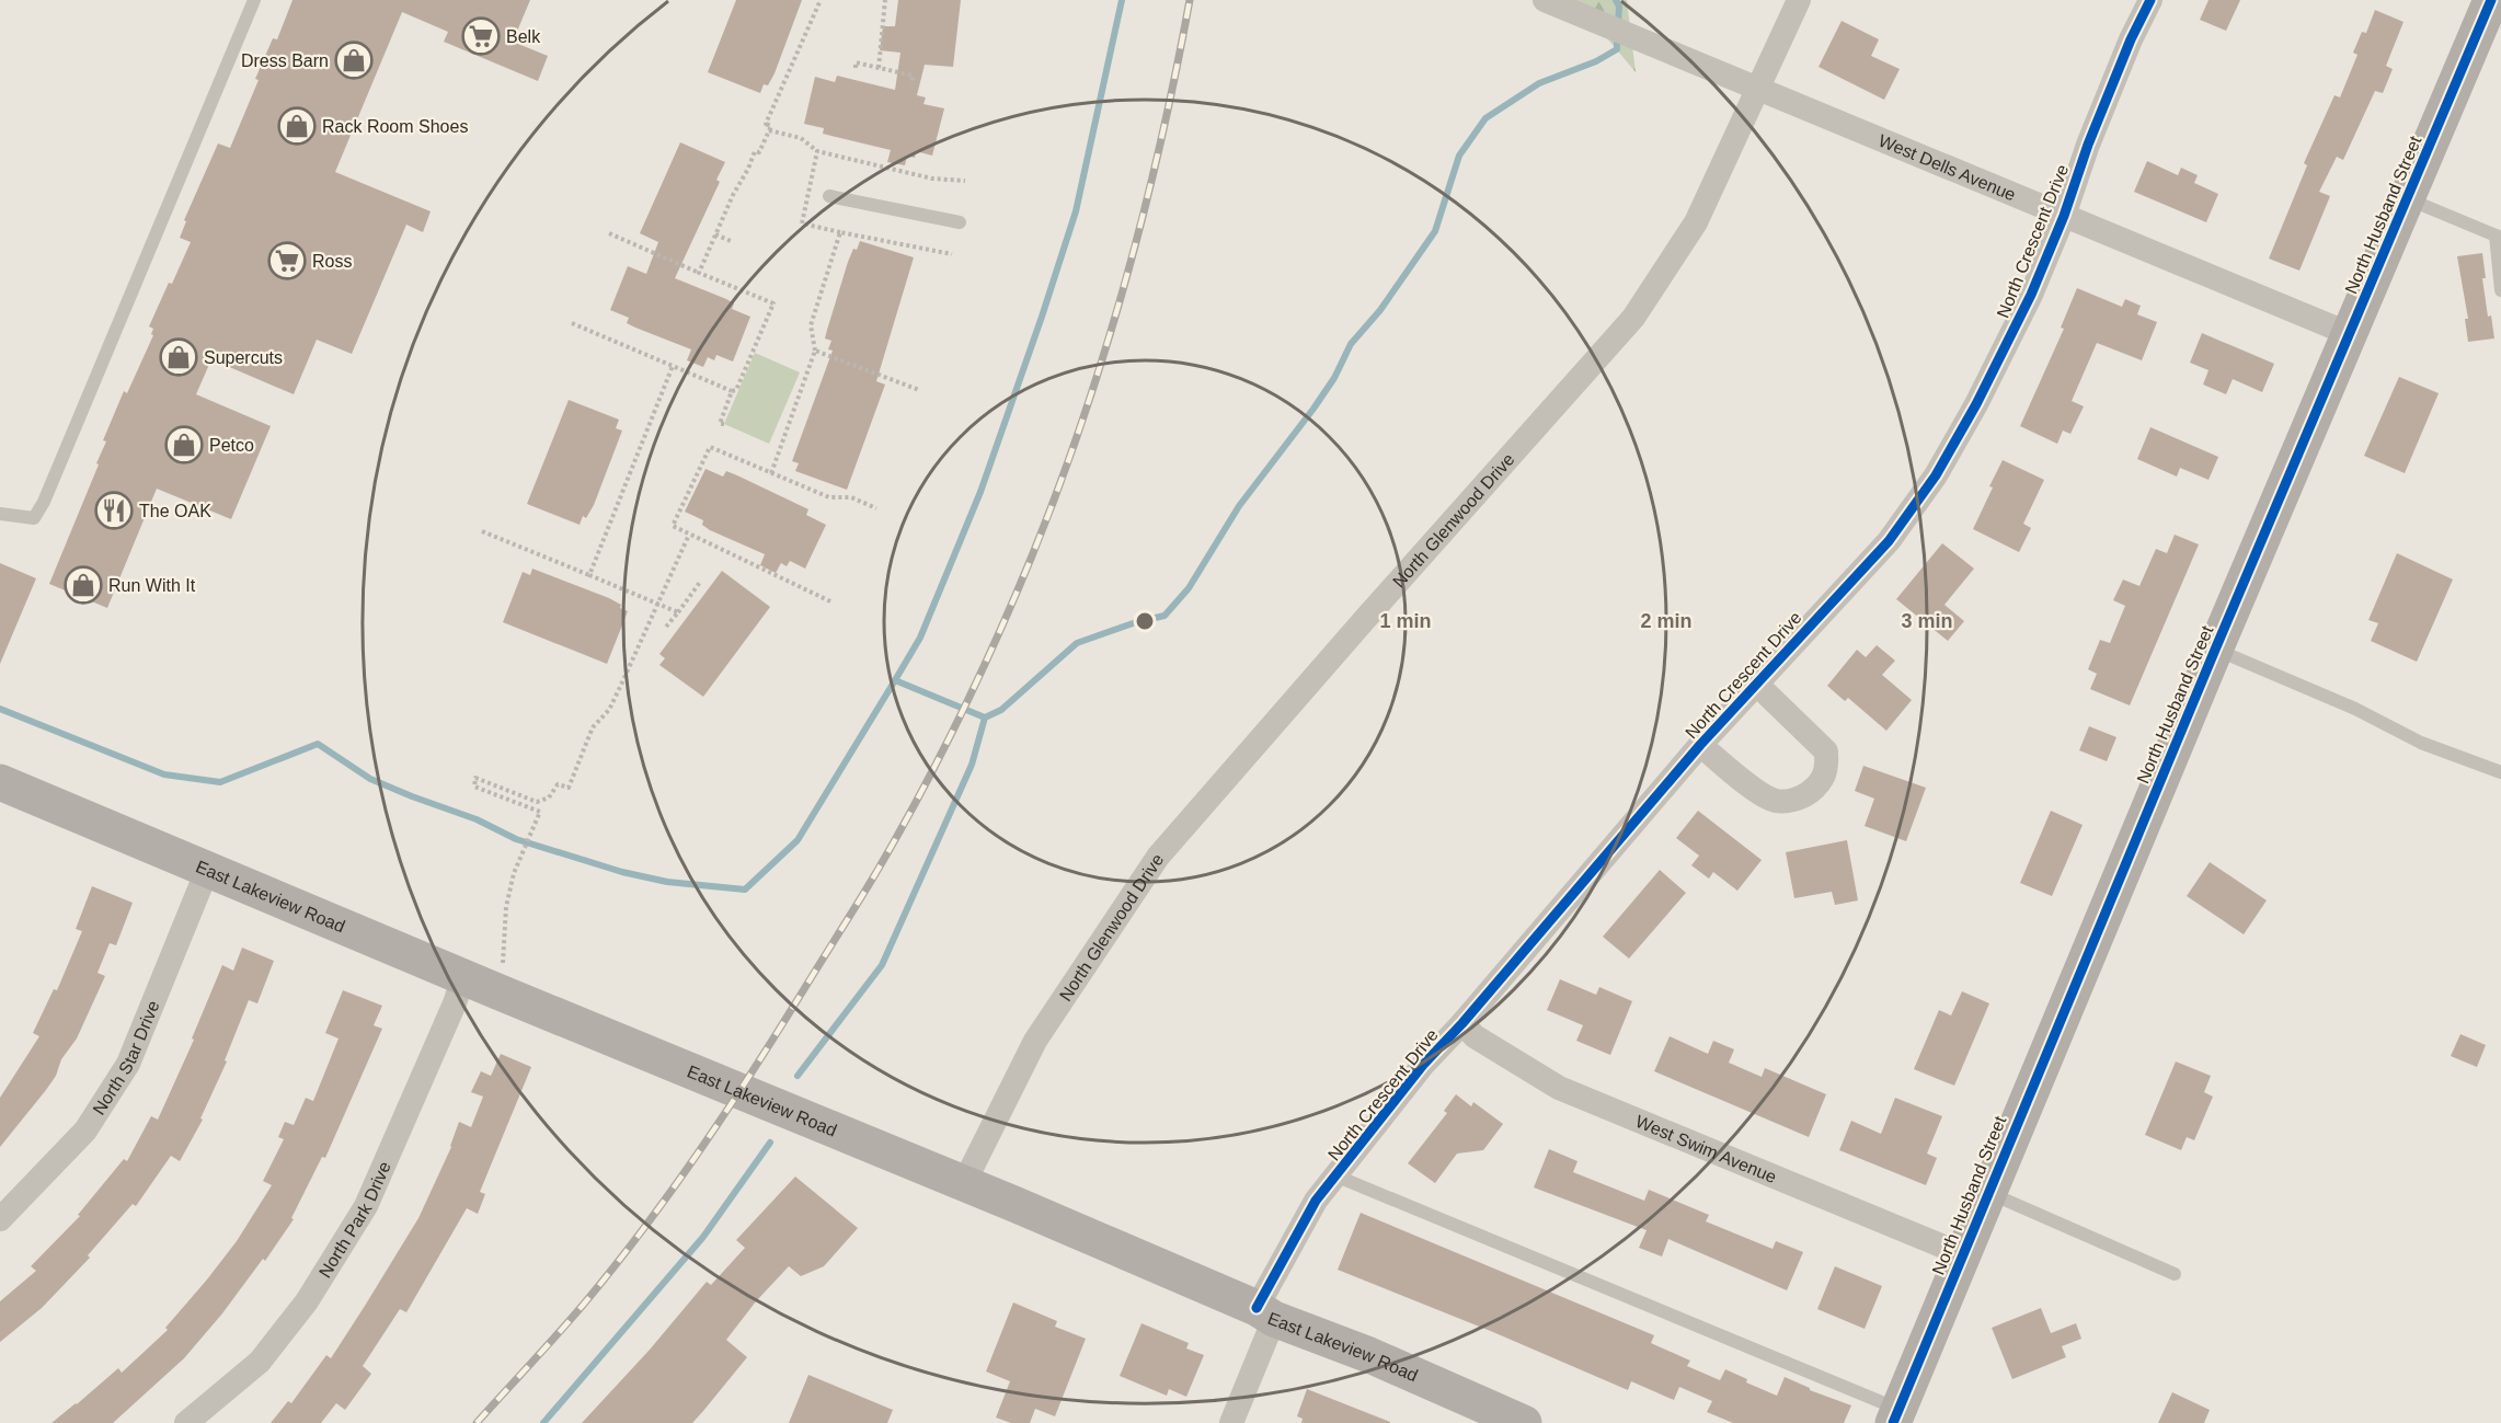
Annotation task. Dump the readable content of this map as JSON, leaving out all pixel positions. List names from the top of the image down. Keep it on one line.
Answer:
{"streets":{"main road":["North Husband Street","East Lakeview Road"],"street":["West Dells Avenue","North Crescent Drive","North Glenwood Drive","North Star Drive","West Swim Avenue","North Park Drive"]},"crossings":[["West Dells Avenue","North Husband Street"],["West Dells Avenue","North Crescent Drive"],["West Dells Avenue","North Glenwood Drive"],["North Husband Street","West Swim Avenue"],["North Crescent Drive","East Lakeview Road"],["North Crescent Drive","West Swim Avenue"],["North Glenwood Drive","East Lakeview Road"],["East Lakeview Road","North Star Drive"],["East Lakeview Road","North Park Drive"]],"places":{"supermarket":["Belk","Ross"],"shop":["Dress Barn","Rack Room Shoes","Supercuts","Petco","Run With It"],"restaurant":["The OAK"]},"rings":["1 min","2 min","3 min"]}
